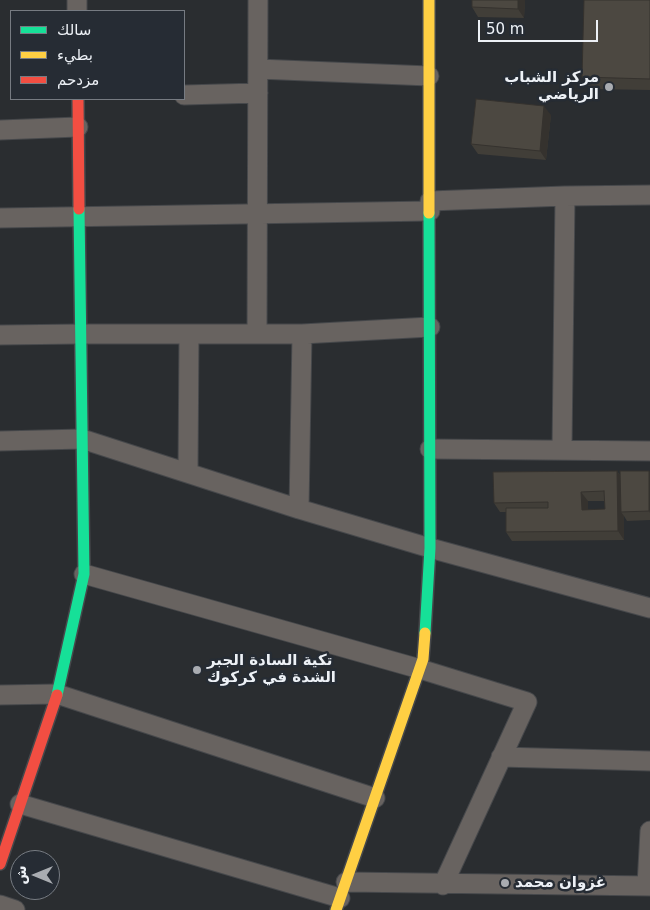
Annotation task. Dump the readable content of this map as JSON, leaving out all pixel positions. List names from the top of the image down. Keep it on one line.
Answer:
{"places":["مركز الشباب الرياضي","تكية السادة الجبر الشدة في كركوك","غزوان محمد"],"legend":["سالك","بطيء","مزدحم"],"scale_bar":"50 m","north":"left"}
